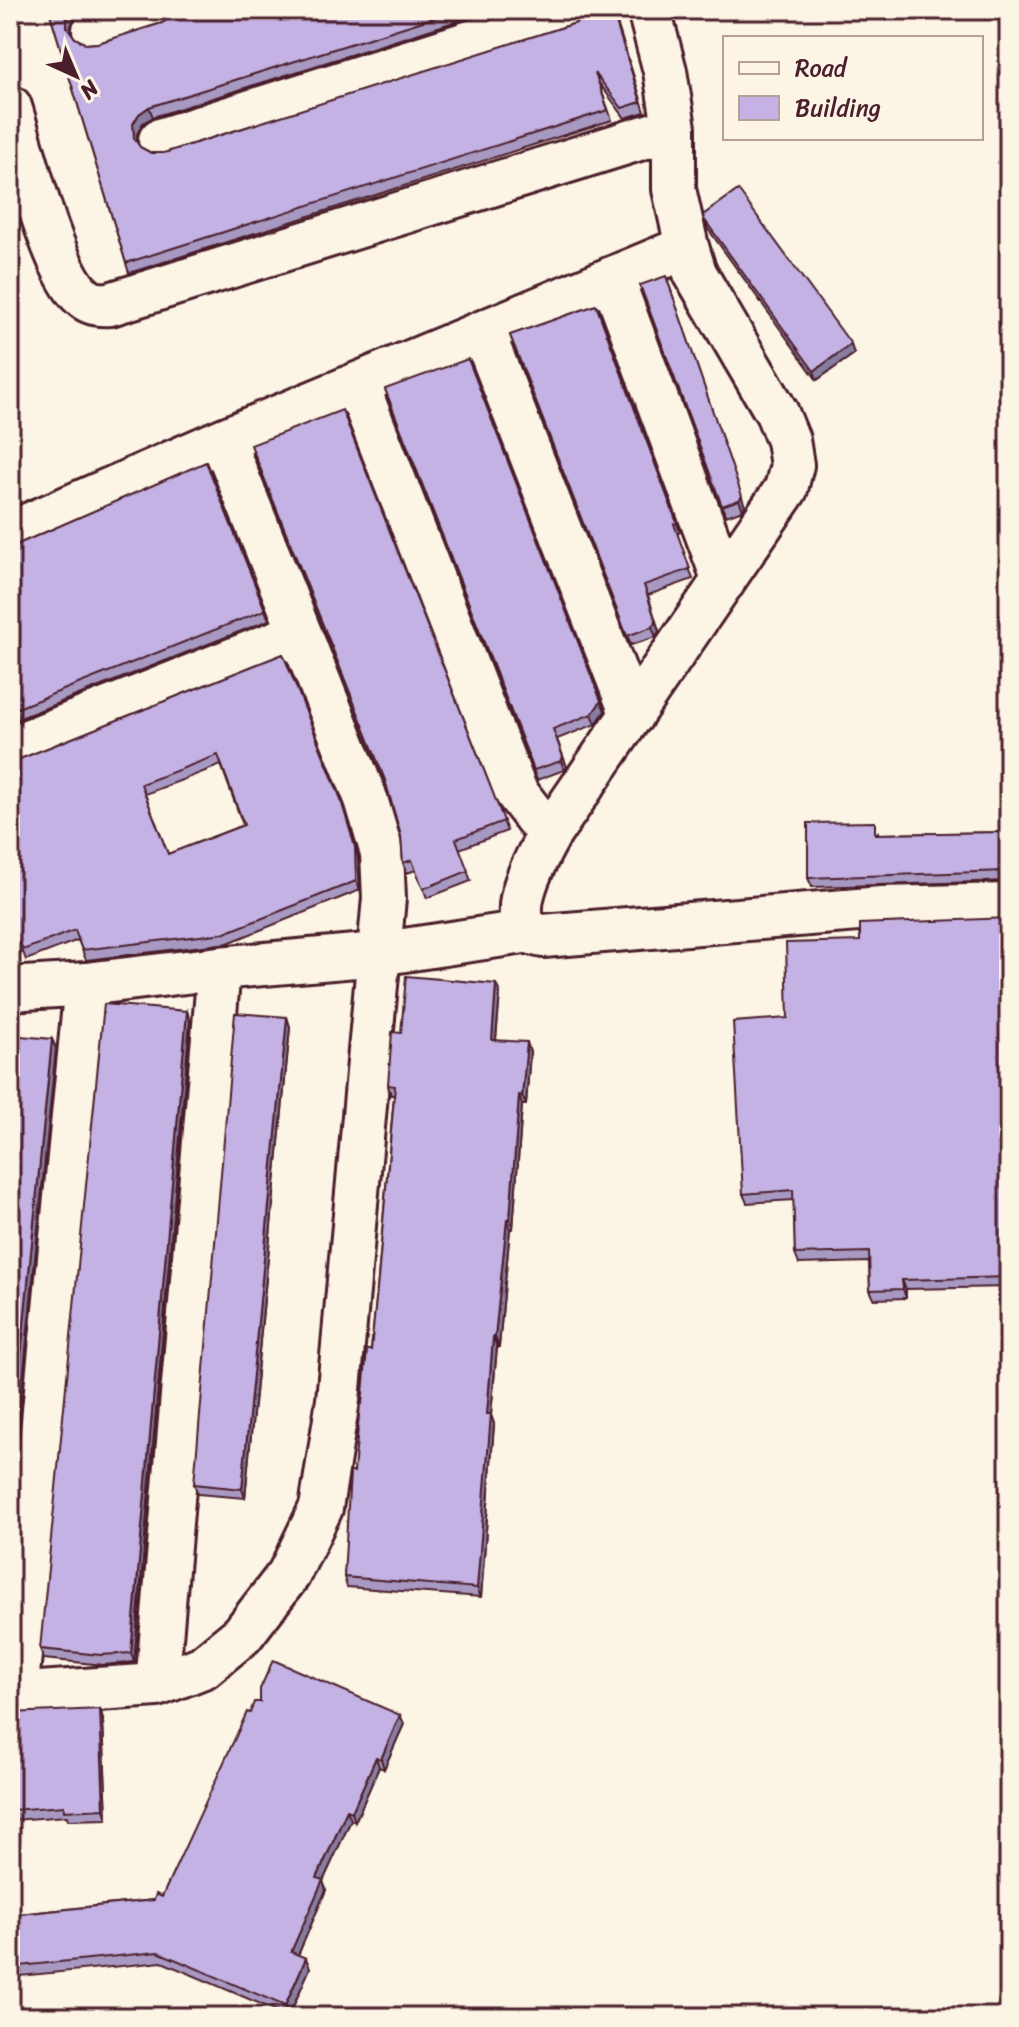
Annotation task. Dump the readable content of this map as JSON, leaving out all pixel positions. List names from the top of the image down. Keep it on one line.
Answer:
{"legend":["Road","Building"],"north":"bottom right"}
